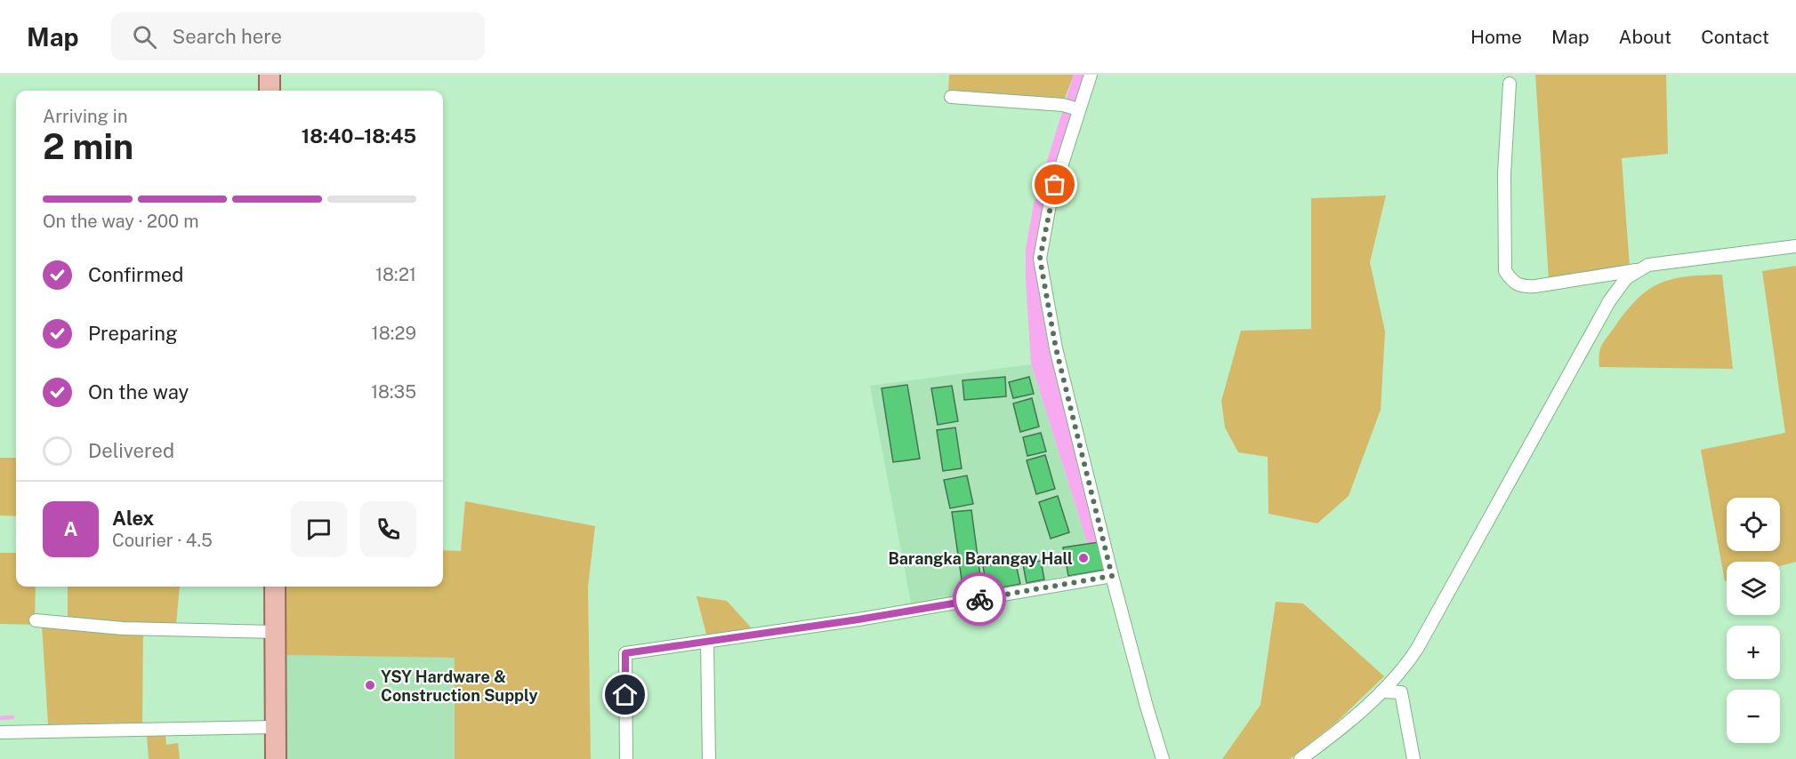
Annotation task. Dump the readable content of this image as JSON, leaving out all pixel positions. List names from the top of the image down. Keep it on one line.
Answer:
{"places":["Barangka Barangay Hall","YSY Hardware & Construction Supply"],"page":{"header":"Map","search":"Search here","nav":["Home","Map","About","Contact"],"heading":["2 min","Arriving in","18:40–18:45"],"panel":["Alex","Courier · 4.5"],"bar":"On the way · 200 m","list":[["Confirmed","18:21"],["Preparing","18:29"],["On the way","18:35"],"Delivered"],"map_buttons":["+","−"],"round":"A"}}
